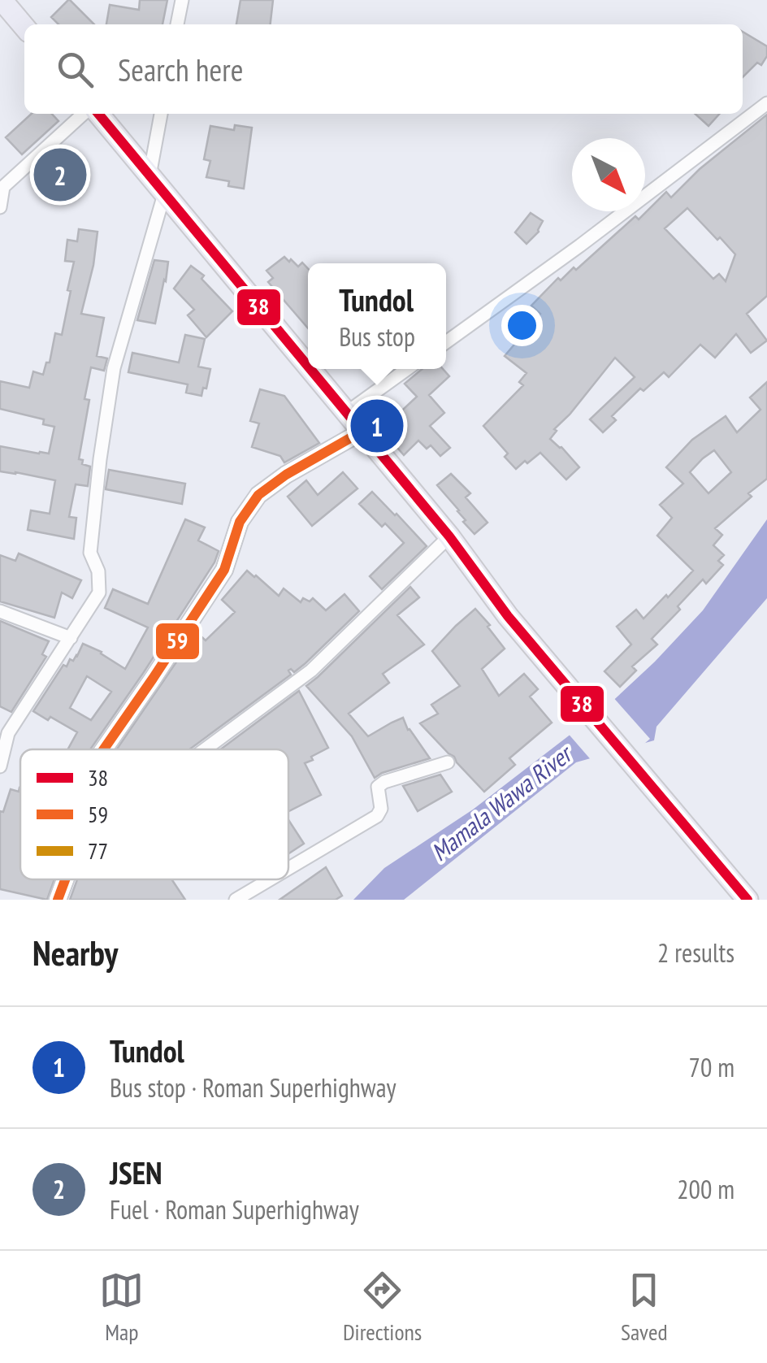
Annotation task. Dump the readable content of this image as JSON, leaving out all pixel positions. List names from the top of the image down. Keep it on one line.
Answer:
{"water":["Mamala Wawa River"],"lines":["transit line 38","transit line 59"],"legend":["38","59","77"],"north":"bottom right","page":{"search":"Search here","pins":["2","1"],"popup":["Tundol","Bus stop"],"heading":["Nearby","2 results"],"list":[{"mark":"1","name":"Tundol","note":"Bus stop · Roman Superhighway","value":"70 m"},{"mark":"2","name":"JSEN","note":"Fuel · Roman Superhighway","value":"200 m"}],"nav":["Map","Directions","Saved"]}}
